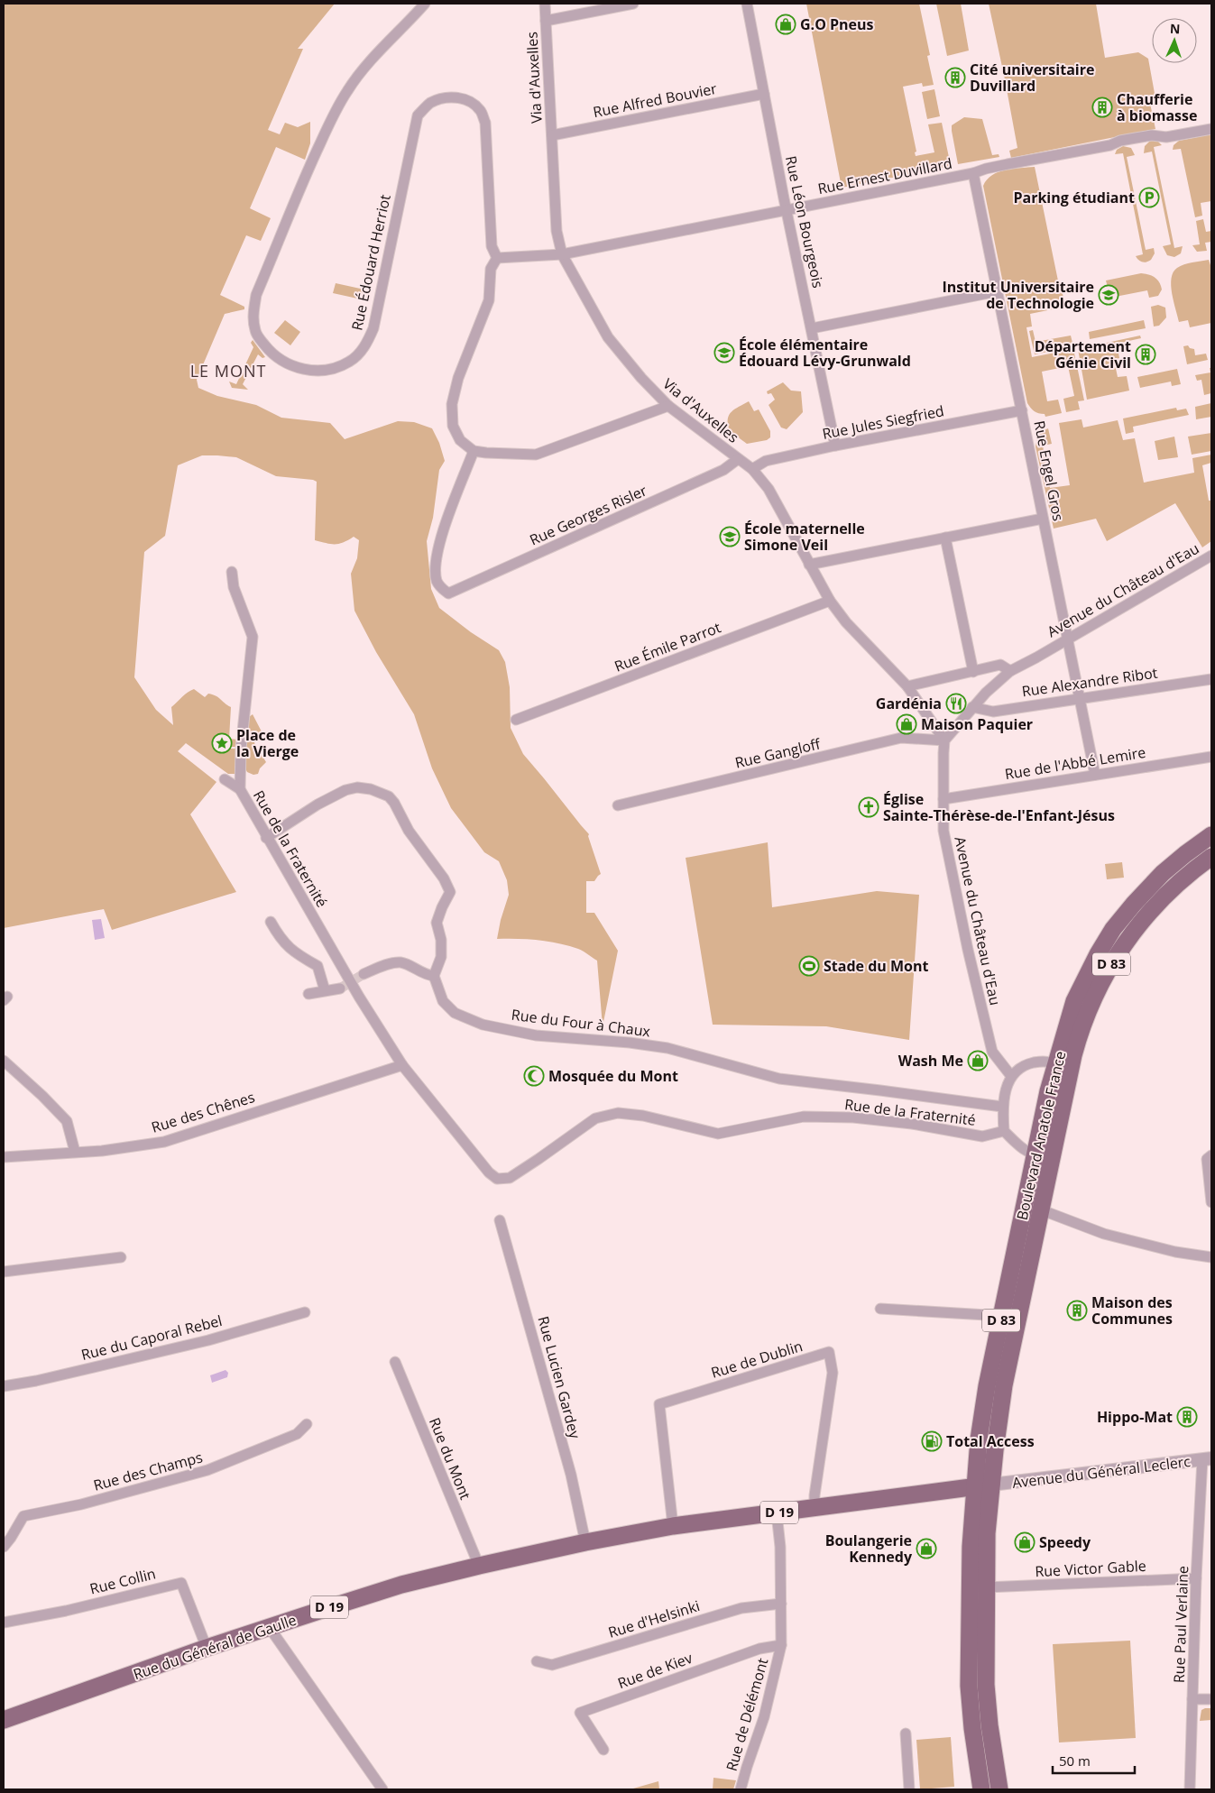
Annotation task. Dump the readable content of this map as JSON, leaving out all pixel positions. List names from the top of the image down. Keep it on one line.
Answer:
{"streets":{"main road":["D 83","Boulevard Anatole France","D 19","Rue du Général de Gaulle"],"street":["Via d'Auxelles","Rue Alfred Bouvier","Rue Ernest Duvillard","Rue Léon Bourgeois","Rue Édouard Herriot","Rue Jules Siegfried","Rue Engel Gros","Rue Georges Risler","Avenue du Château d'Eau","Rue Émile Parrot","Rue Alexandre Ribot","Rue Gangloff","Rue de l'Abbé Lemire","Rue de la Fraternité","Rue du Four à Chaux","Rue des Chênes","Rue du Caporal Rebel","Rue de Dublin","Rue Lucien Gardey","Rue du Mont","Rue des Champs","Avenue du Général Leclerc","Rue Victor Gable","Rue Collin","Rue d'Helsinki","Rue Paul Verlaine","Rue de Kiev","Rue de Délémont"]},"crossings":[["Via d'Auxelles","Rue Alfred Bouvier"],["Via d'Auxelles","Rue Ernest Duvillard"],["Via d'Auxelles","Rue Jules Siegfried"],["Via d'Auxelles","Rue Georges Risler"],["Via d'Auxelles","Avenue du Château d'Eau"],["Via d'Auxelles","Rue Émile Parrot"],["Via d'Auxelles","Rue Gangloff"],["Rue Alfred Bouvier","Rue Léon Bourgeois"],["Rue Ernest Duvillard","Rue Léon Bourgeois"],["Rue Ernest Duvillard","Rue Engel Gros"],["Rue Léon Bourgeois","Rue Jules Siegfried"],["Rue Jules Siegfried","Rue Engel Gros"],["Rue Engel Gros","Avenue du Château d'Eau"],["Rue Engel Gros","Rue Alexandre Ribot"],["Rue Engel Gros","Rue de l'Abbé Lemire"],["Avenue du Château d'Eau","Rue Alexandre Ribot"],["Avenue du Château d'Eau","Rue Gangloff"],["Avenue du Château d'Eau","Rue de l'Abbé Lemire"],["Rue de la Fraternité","Rue des Chênes"],["D 83","Boulevard Anatole France"],["D 83","Avenue du Général Leclerc"],["D 83","D 19"],["D 83","Rue Victor Gable"],["Boulevard Anatole France","Avenue du Général Leclerc"],["Boulevard Anatole France","D 19"],["Rue de Dublin","D 19"],["Rue Lucien Gardey","D 19"],["Rue Lucien Gardey","Rue du Général de Gaulle"],["Rue du Mont","Rue du Général de Gaulle"],["Avenue du Général Leclerc","D 19"],["Avenue du Général Leclerc","Rue Paul Verlaine"],["D 19","Rue du Général de Gaulle"],["D 19","Rue de Délémont"],["Rue Victor Gable","Rue Paul Verlaine"],["Rue Collin","Rue du Général de Gaulle"],["Rue d'Helsinki","Rue de Délémont"],["Rue de Kiev","Rue de Délémont"]],"districts":["LE MONT"],"places":{"shop":["G.O Pneus","Maison Paquier","Wash Me","Speedy","Boulangerie Kennedy"],"building":["Cité universitaire Duvillard","Chaufferie à biomasse","Département Génie Civil","Maison des Communes","Hippo-Mat"],"parking":["Parking étudiant"],"school or university":["Institut Universitaire de Technologie","École élémentaire Édouard Lévy-Grunwald","École maternelle Simone Veil"],"restaurant":["Gardénia"],"place":["Place de la Vierge"],"church":["Église Sainte-Thérèse-de-l'Enfant-Jésus"],"sports":["Stade du Mont"],"mosque":["Mosquée du Mont"],"fuel station":["Total Access"]},"scale_bar":"50 m","north":"top"}
